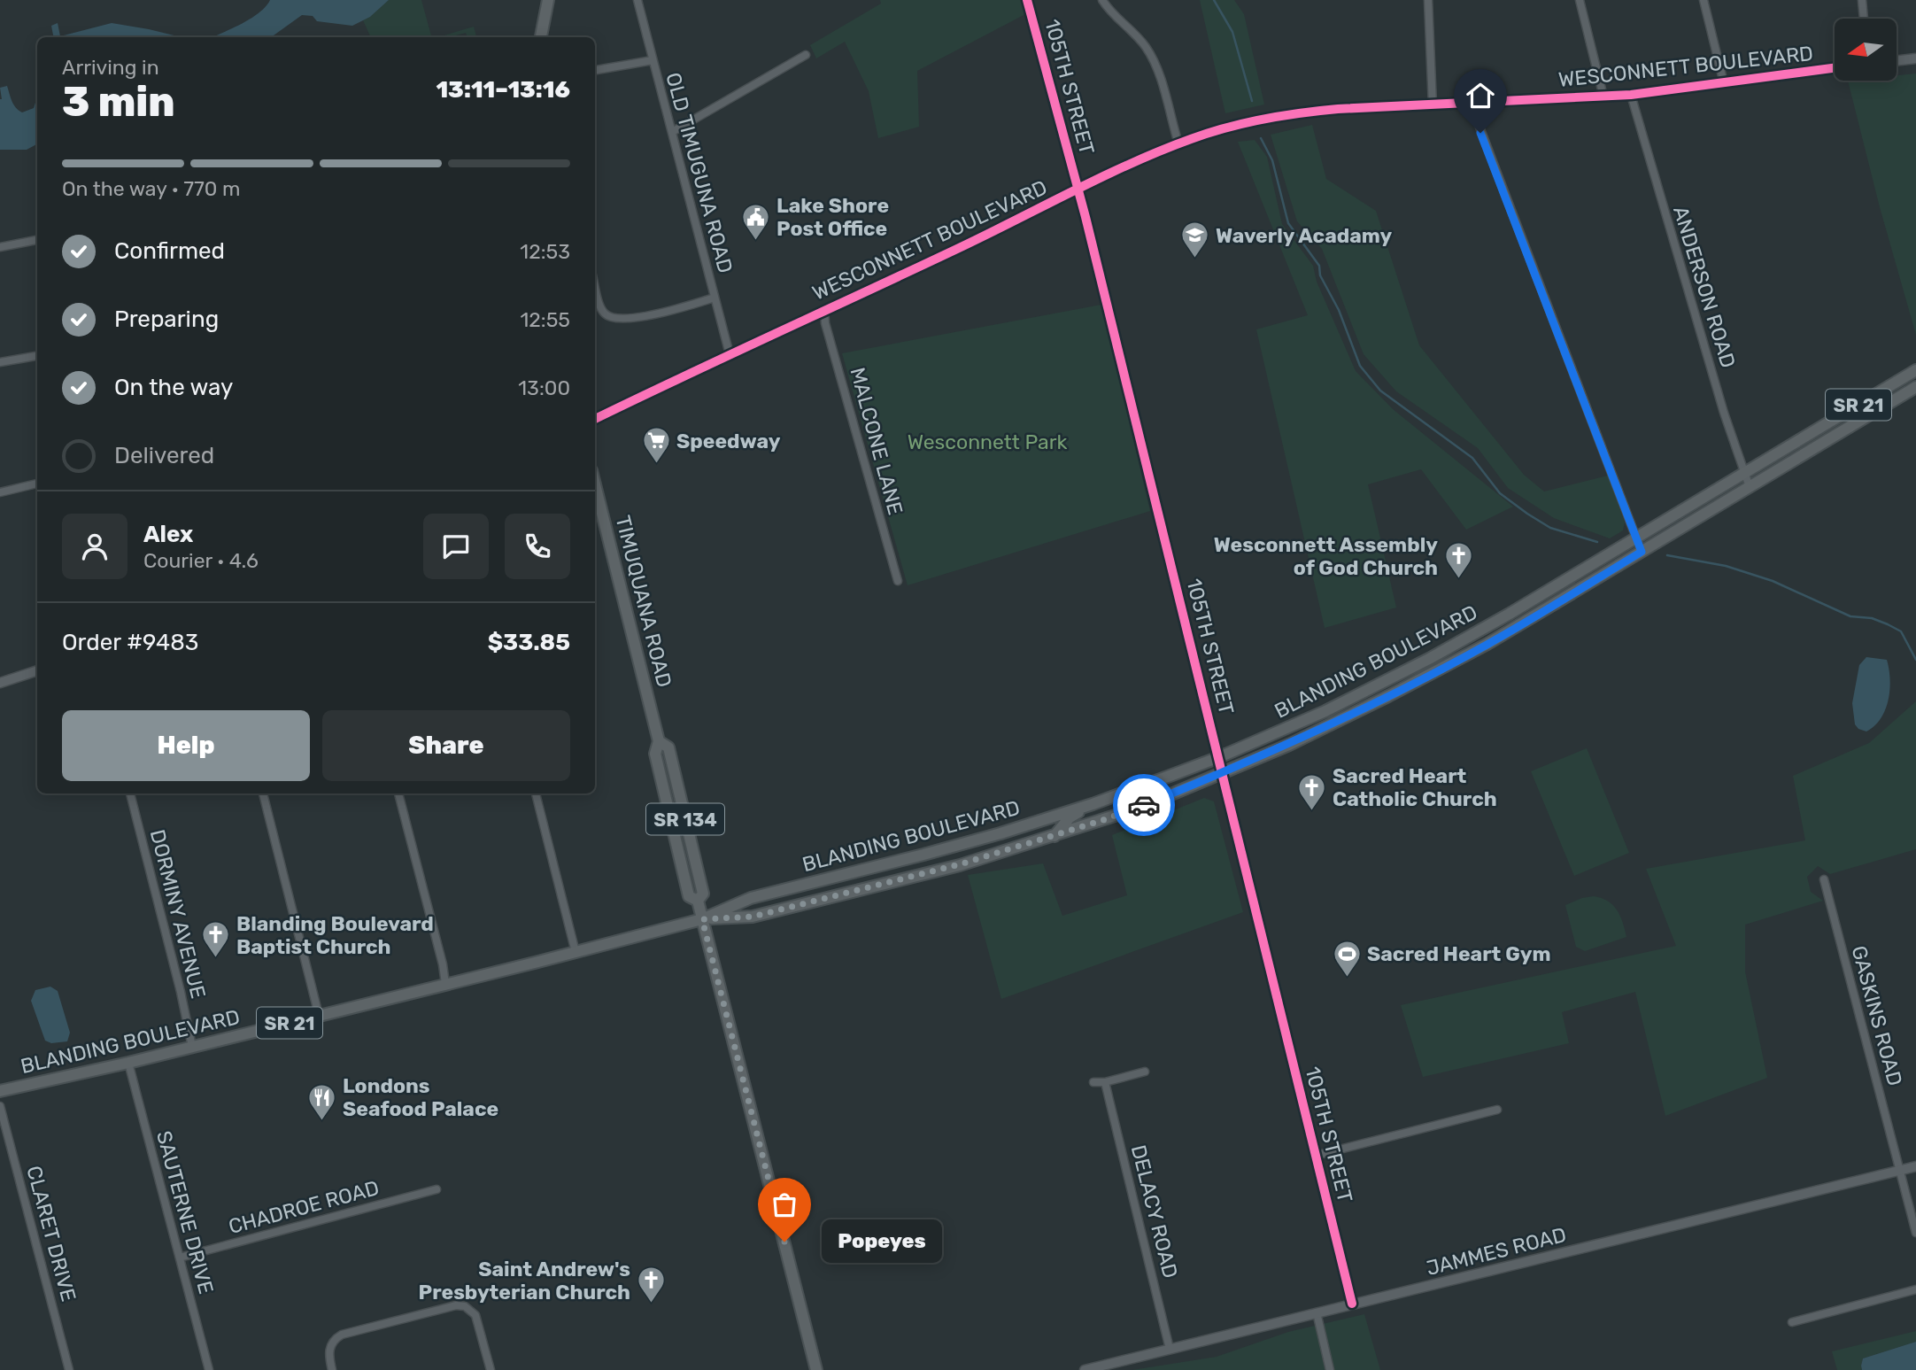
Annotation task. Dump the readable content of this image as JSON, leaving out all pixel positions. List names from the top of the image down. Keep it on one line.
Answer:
{"streets":{"main road":["SR 21","TIMUQUANA ROAD","BLANDING BOULEVARD","SR 134"],"street":["WESCONNETT BOULEVARD","105TH STREET","OLD TIMUGUNA ROAD","ANDERSON ROAD","MALCONE LANE","DORMINY AVENUE","GASKINS ROAD","CHADROE ROAD","DELACY ROAD","SAUTERNE DRIVE","CLARET DRIVE","JAMMES ROAD"]},"crossings":[["WESCONNETT BOULEVARD","105TH STREET"],["WESCONNETT BOULEVARD","OLD TIMUGUNA ROAD"],["WESCONNETT BOULEVARD","ANDERSON ROAD"],["WESCONNETT BOULEVARD","MALCONE LANE"],["105TH STREET","BLANDING BOULEVARD"],["105TH STREET","JAMMES ROAD"],["ANDERSON ROAD","BLANDING BOULEVARD"],["TIMUQUANA ROAD","BLANDING BOULEVARD"],["BLANDING BOULEVARD","DORMINY AVENUE"],["BLANDING BOULEVARD","SAUTERNE DRIVE"],["GASKINS ROAD","JAMMES ROAD"],["CHADROE ROAD","SAUTERNE DRIVE"],["DELACY ROAD","JAMMES ROAD"]],"parks":["Wesconnett Park"],"places":{"public building":["Lake Shore Post Office"],"school or university":["Waverly Acadamy"],"supermarket":["Speedway"],"church":["Wesconnett Assembly of God Church","Sacred Heart Catholic Church","Blanding Boulevard Baptist Church","Saint Andrew's Presbyterian Church"],"sports":["Sacred Heart Gym"],"restaurant":["Londons Seafood Palace"],"other":["Popeyes"]},"north":"left","page":{"heading":["3 min","Arriving in","13:11–13:16"],"panel":["Alex","Courier · 4.6","Order #9483","$33.85"],"bar":"On the way · 770 m","list":[["Confirmed","12:53"],["Preparing","12:55"],["On the way","13:00"],"Delivered"],"buttons":["Help","Share"],"bubble":"Popeyes"}}
